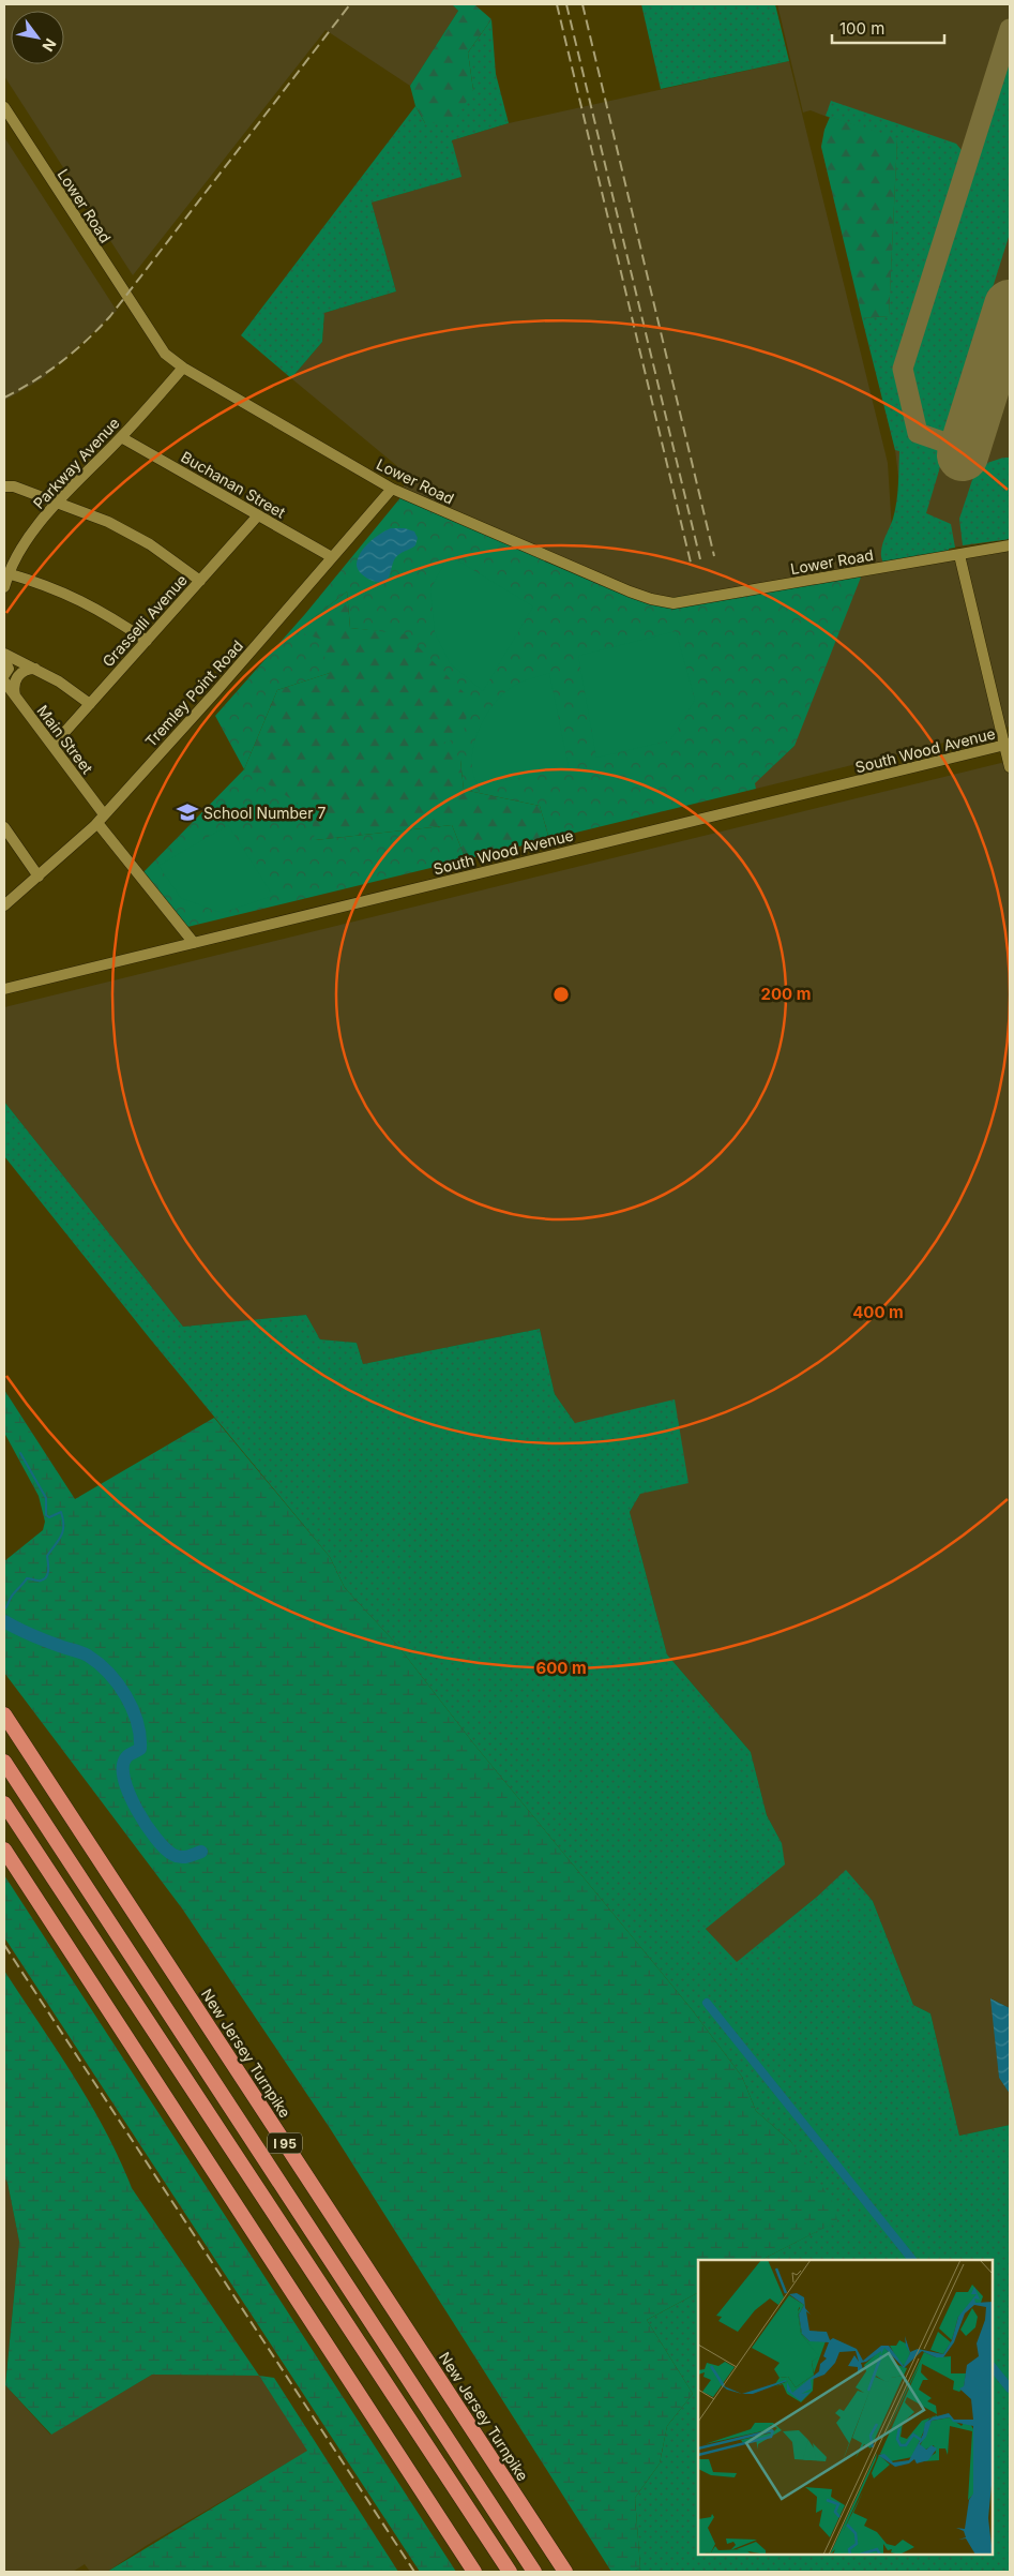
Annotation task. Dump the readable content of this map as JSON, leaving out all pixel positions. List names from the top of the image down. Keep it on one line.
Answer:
{"streets":{"highway":["New Jersey Turnpike","I 95"],"street":["Lower Road","Parkway Avenue","Buchanan Street","Grasselli Avenue","Tremley Point Road","Main Street","South Wood Avenue"]},"crossings":[["Lower Road","Parkway Avenue"],["Lower Road","Tremley Point Road"],["Parkway Avenue","Buchanan Street"],["Buchanan Street","Grasselli Avenue"],["Buchanan Street","Tremley Point Road"],["Grasselli Avenue","Main Street"],["Tremley Point Road","Main Street"],["Main Street","South Wood Avenue"]],"places":{"school or university":["School Number 7"]},"scale_bar":"100 m","north":"bottom right","rings":["200 m","400 m","600 m"]}
